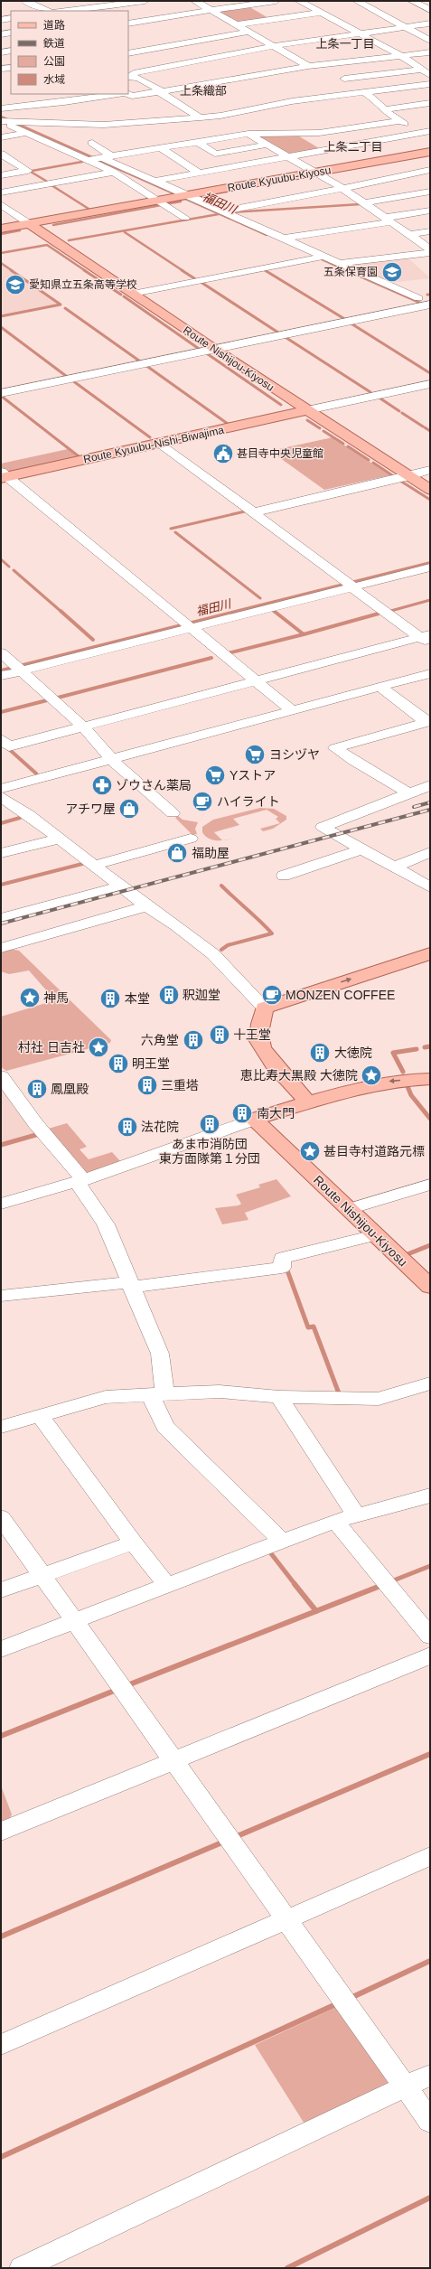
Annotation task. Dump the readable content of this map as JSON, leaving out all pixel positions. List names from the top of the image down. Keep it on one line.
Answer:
{"streets":{"main road":["Route Kyuubu-Kiyosu","Route Nishijou-Kiyosu","Route Kyuubu-Nishi-Biwajima"]},"crossings":[["Route Kyuubu-Kiyosu","Route Nishijou-Kiyosu"],["Route Nishijou-Kiyosu","Route Kyuubu-Nishi-Biwajima"]],"districts":["上条一丁目","上条織部","上条二丁目"],"water":["福田川"],"places":{"school or university":["五条保育園","愛知県立五条高等学校"],"public building":["甚目寺中央児童館"],"supermarket":["ヨシヅヤ","Yストア"],"pharmacy":["ゾウさん薬局"],"cafe":["ハイライト","MONZEN COFFEE"],"shop":["アチワ屋","福助屋"],"building":["釈迦堂","本堂","十王堂","六角堂","大徳院","明王堂","三重塔","鳳凰殿","南大門","あま市消防団 東方面隊第１分団","法花院"],"place":["神馬","村社 日吉社","恵比寿大黒殿 大徳院","甚目寺村道路元標"]},"legend":["道路","鉄道","公園","水域"]}
